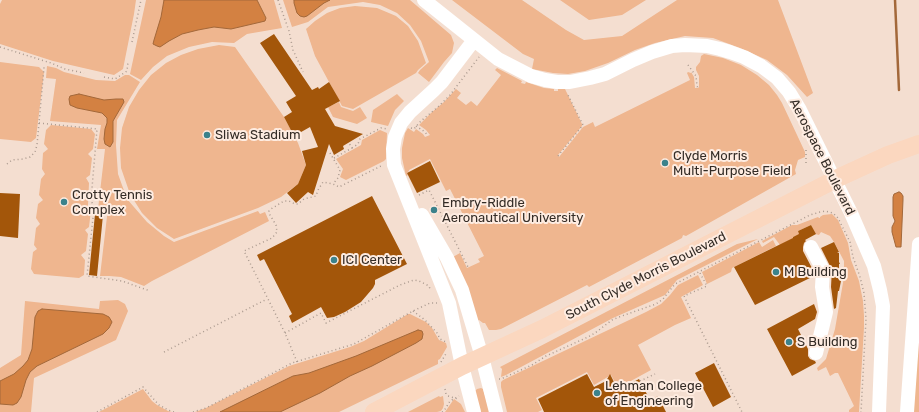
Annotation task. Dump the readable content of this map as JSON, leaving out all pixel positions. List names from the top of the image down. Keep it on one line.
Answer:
{"streets":{"main road":["South Clyde Morris Boulevard"],"street":["Aerospace Boulevard"]},"crossings":[["Aerospace Boulevard","South Clyde Morris Boulevard"]],"places":["Sliwa Stadium","Clyde Morris Multi-Purpose Field","Crotty Tennis Complex","Embry-Riddle Aeronautical University","ICI Center","M Building","S Building","Lehman College of Engineering"]}
